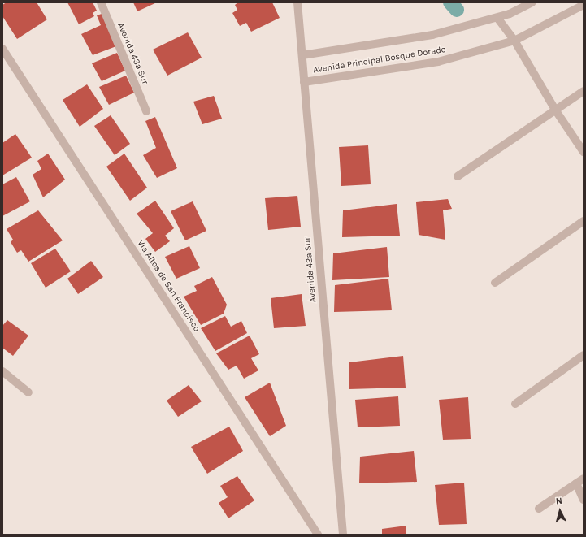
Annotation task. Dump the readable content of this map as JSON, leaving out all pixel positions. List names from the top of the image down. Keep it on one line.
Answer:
{"streets":{"street":["Avenida 43a Sur","Avenida Principal Bosque Dorado","Avenida 42a Sur","Vía Altos de San Francisco"]},"crossings":[["Avenida Principal Bosque Dorado","Avenida 42a Sur"]],"north":"top"}
